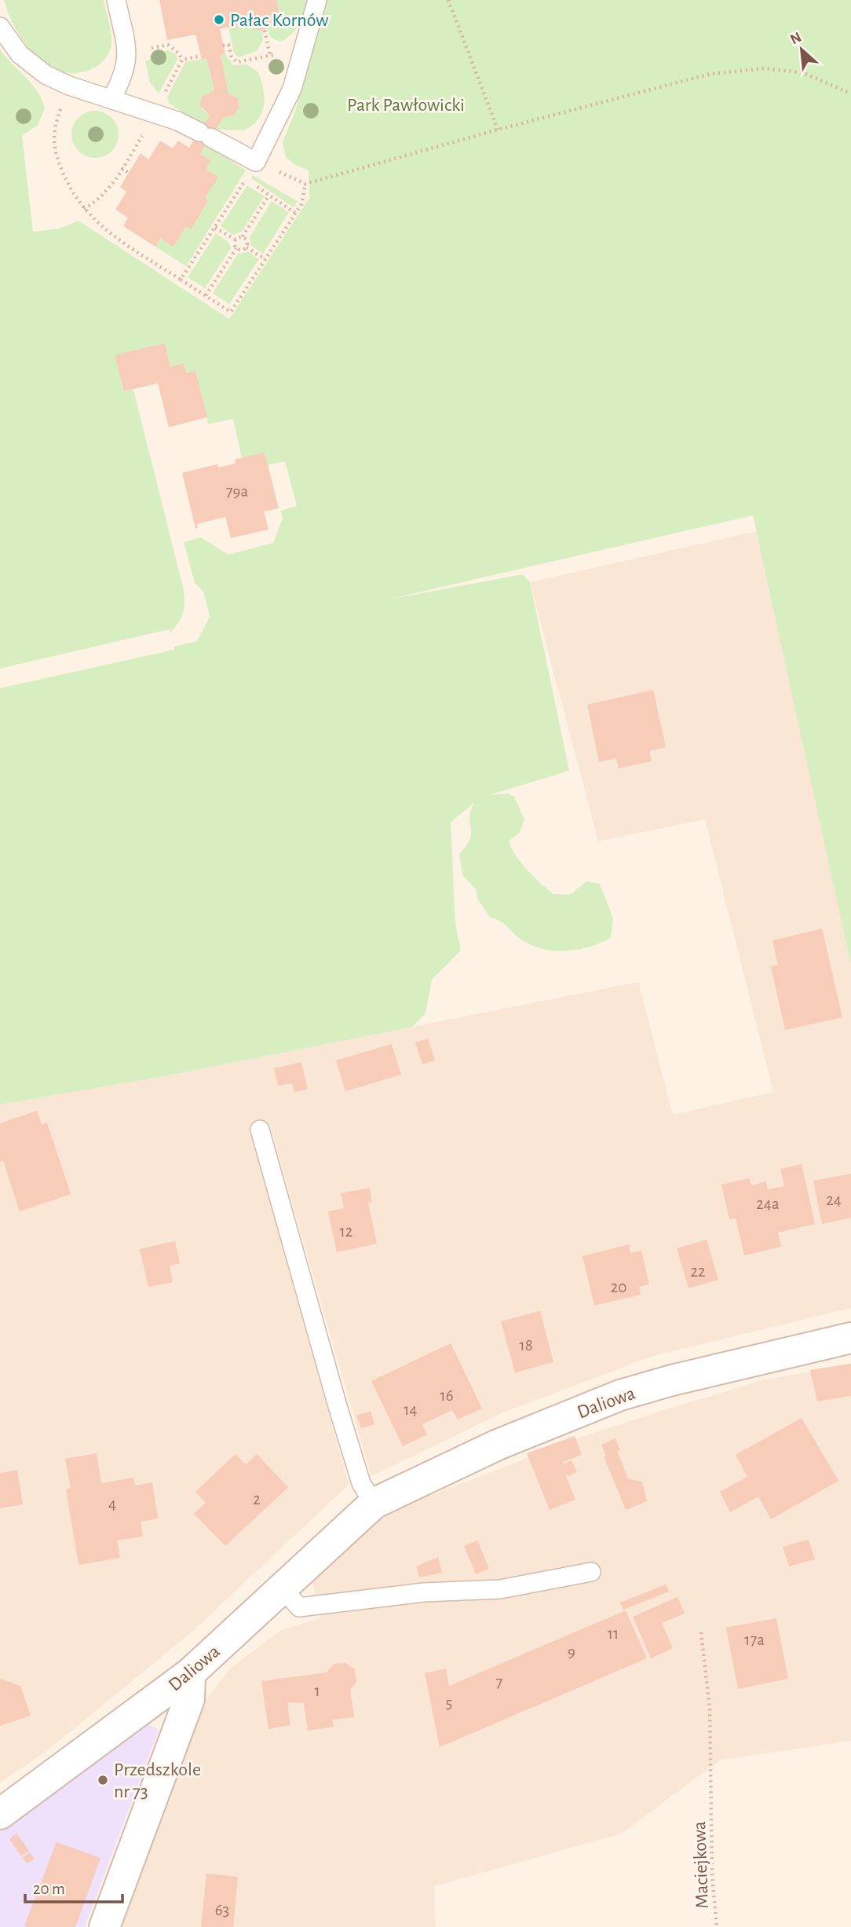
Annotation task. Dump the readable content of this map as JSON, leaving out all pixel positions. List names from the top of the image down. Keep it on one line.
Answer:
{"streets":{"street":["Daliowa"],"path":["Maciejkowa"]},"parks":["Park Pawłowicki"],"places":["Pałac Kornów","Przedszkole nr 73"],"house_numbers":["79a","24","24a","12","22","20","18","16","14","2","4","11","17a","9","7","1","5","63"],"scale_bar":"20 m","north":"top left"}
